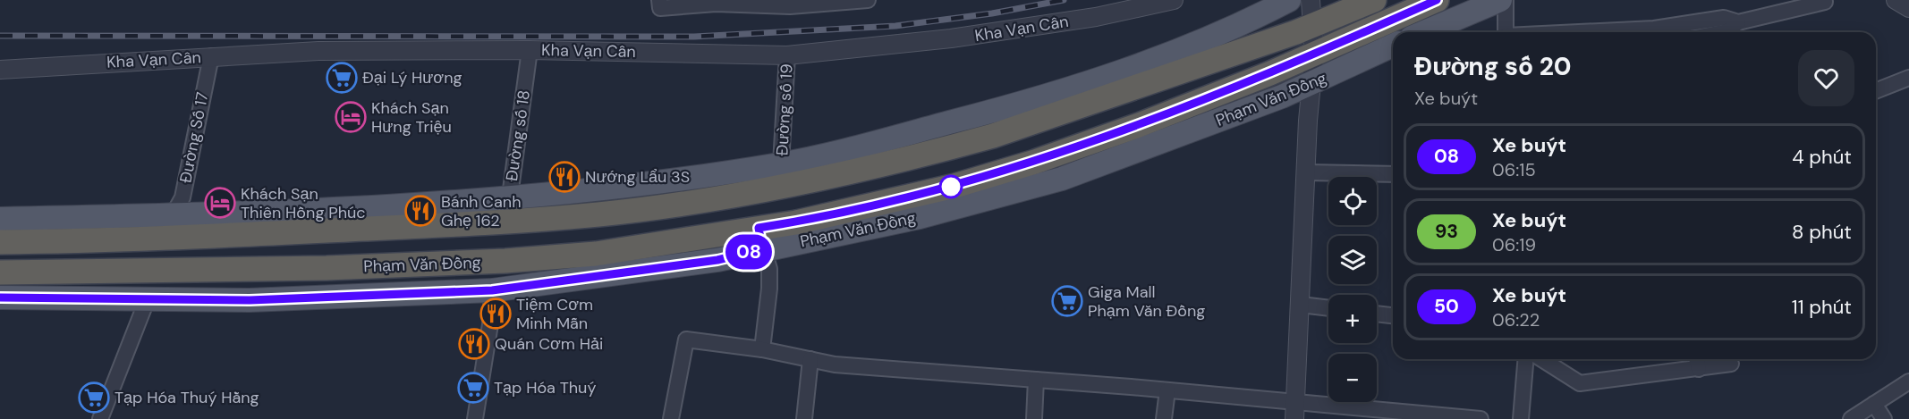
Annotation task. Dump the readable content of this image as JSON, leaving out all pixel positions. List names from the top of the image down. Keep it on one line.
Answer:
{"streets":{"highway":["Phạm Văn Đồng"],"street":["Kha Vạn Cân","Đường số 19","Đường số 18","Đường Số 17"]},"crossings":[["Kha Vạn Cân","Đường số 19"],["Kha Vạn Cân","Đường số 18"],["Kha Vạn Cân","Đường Số 17"]],"places":{"supermarket":["Đại Lý Hương","Giga Mall Phạm Văn Đồng","Tạp Hóa Thuý","Tạp Hóa Thuý Hằng"],"hotel":["Khách Sạn Hưng Triệu","Khách Sạn Thiên Hồng Phúc"],"restaurant":["Nướng Lẩu 3S","Bánh Canh Ghẹ 162","Tiệm Cơm Minh Mẫn","Quán Cơm Hải"]},"lines":["bus line 08"],"page":{"on_map":"08","heading":["Đường số 20","Xe buýt"],"list":[{"mark":"08","name":"Xe buýt","note":"06:15","value":"4 phút"},{"mark":"93","name":"Xe buýt","note":"06:19","value":"8 phút"},{"mark":"50","name":"Xe buýt","note":"06:22","value":"11 phút"}],"map_buttons":["+","−"]}}
